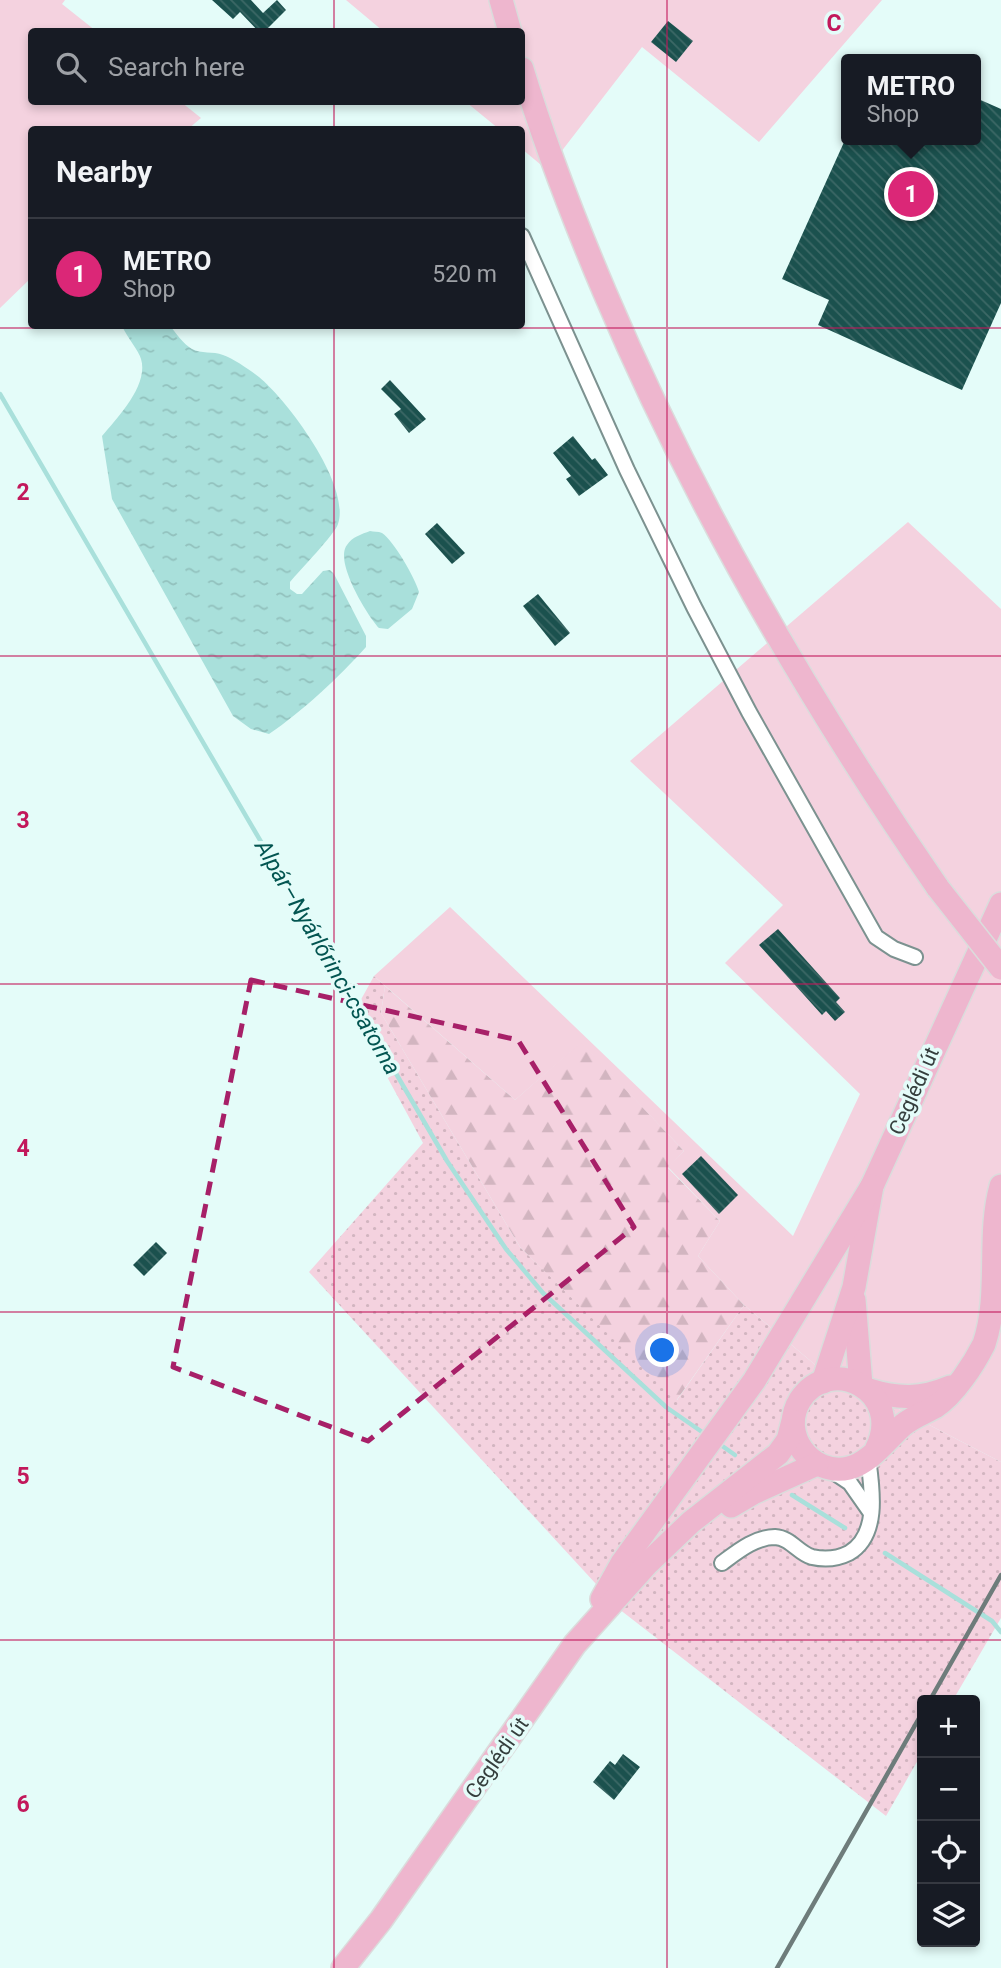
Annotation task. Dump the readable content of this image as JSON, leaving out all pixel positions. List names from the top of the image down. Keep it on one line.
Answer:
{"streets":{"main road":["Ceglédi út"]},"water":["Alpár–Nyárlőrinci-csatorna"],"page":{"search":"Search here","popup":["METRO","Shop"],"heading":"Nearby","pins":"1","list":[{"mark":"1","name":"METRO","note":"Shop","value":"520 m"}],"map_buttons":["+","−"]},"grid":{"columns":["C"],"rows":["2","3","4","5","6"]}}
